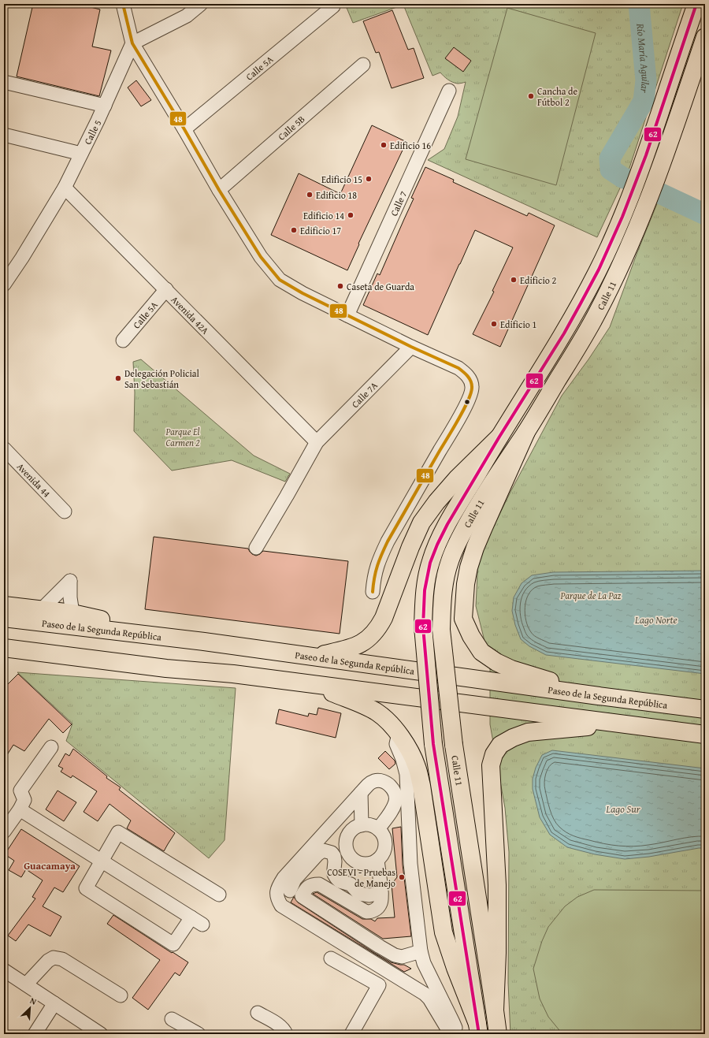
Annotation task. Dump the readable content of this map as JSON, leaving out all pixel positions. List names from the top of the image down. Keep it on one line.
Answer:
{"streets":{"main road":["Calle 11","Paseo de la Segunda República"],"street":["Calle 5A","Calle 5B","Calle 5","Calle 7","Avenida 42A","Calle 7A","Avenida 44"]},"crossings":[["Calle 5A","Avenida 42A"],["Calle 5","Avenida 42A"],["Avenida 42A","Calle 7A"]],"districts":["Guacamaya"],"water":["Río María Aguilar","Lago Norte","Lago Sur"],"parks":["Parque El Carmen 2","Parque de La Paz"],"places":["Cancha de Fútbol 2","Edificio 16","Edificio 15","Edificio 18","Edificio 14","Edificio 17","Edificio 2","Caseta de Guarda","Edificio 1","Delegación Policial San Sebastián","COSEVI - Pruebas de Manejo"],"lines":["transit line 48","transit line 62"],"north":"top right"}
